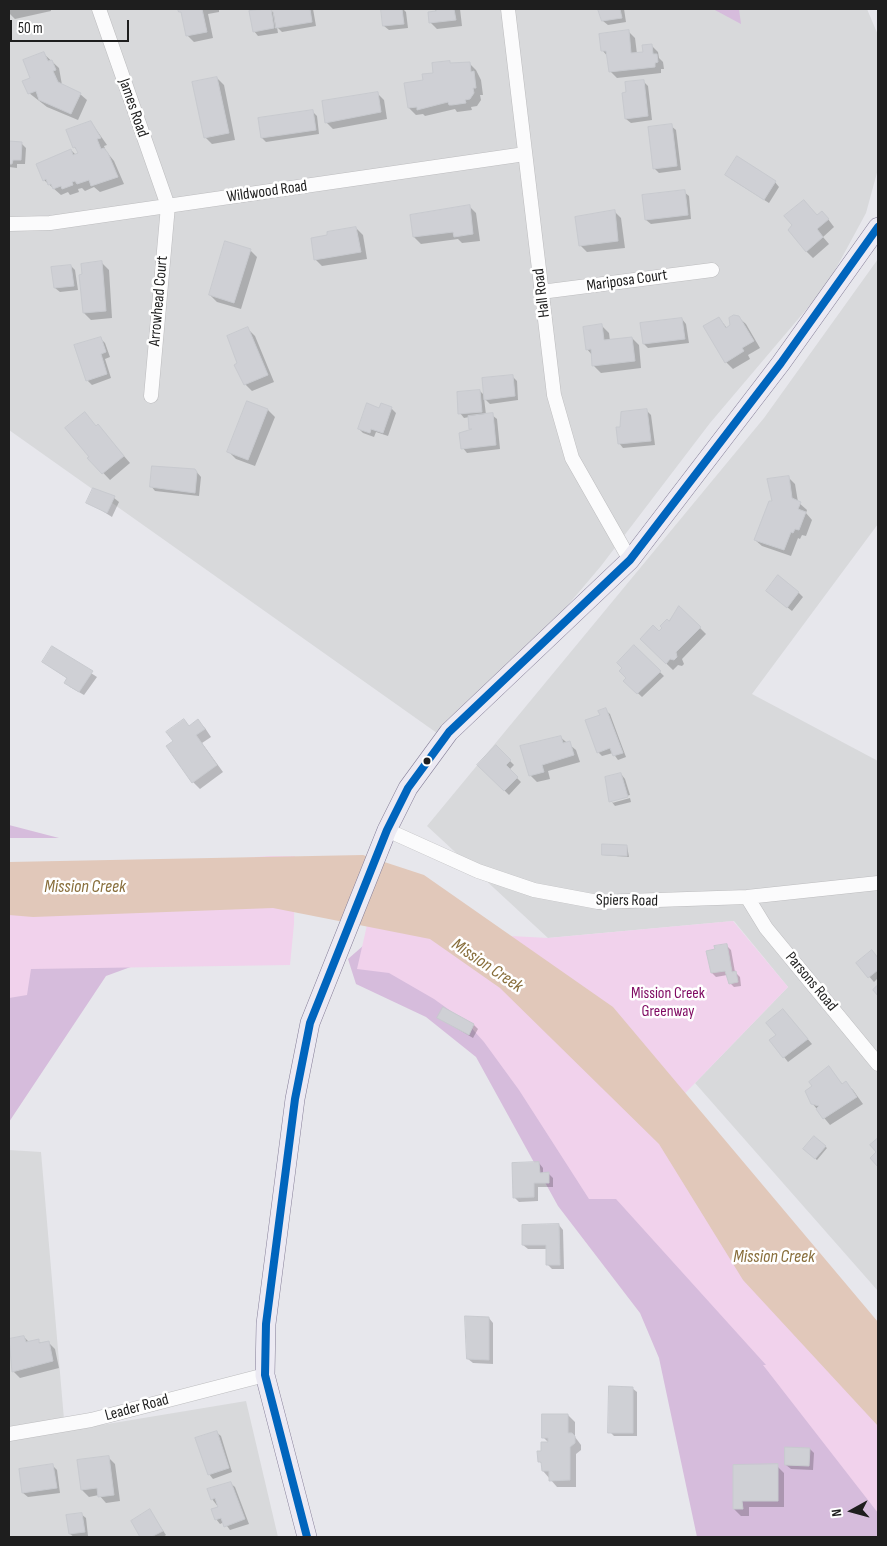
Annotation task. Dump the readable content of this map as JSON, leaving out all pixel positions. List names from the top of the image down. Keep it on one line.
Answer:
{"streets":{"street":["James Road","Wildwood Road","Mariposa Court","Hall Road","Arrowhead Court","Spiers Road","Parsons Road","Leader Road"]},"crossings":[["James Road","Wildwood Road"],["James Road","Arrowhead Court"],["Wildwood Road","Hall Road"],["Wildwood Road","Arrowhead Court"],["Mariposa Court","Hall Road"],["Spiers Road","Parsons Road"]],"water":["Mission Creek"],"parks":["Mission Creek Greenway"],"scale_bar":"50 m","north":"left"}
